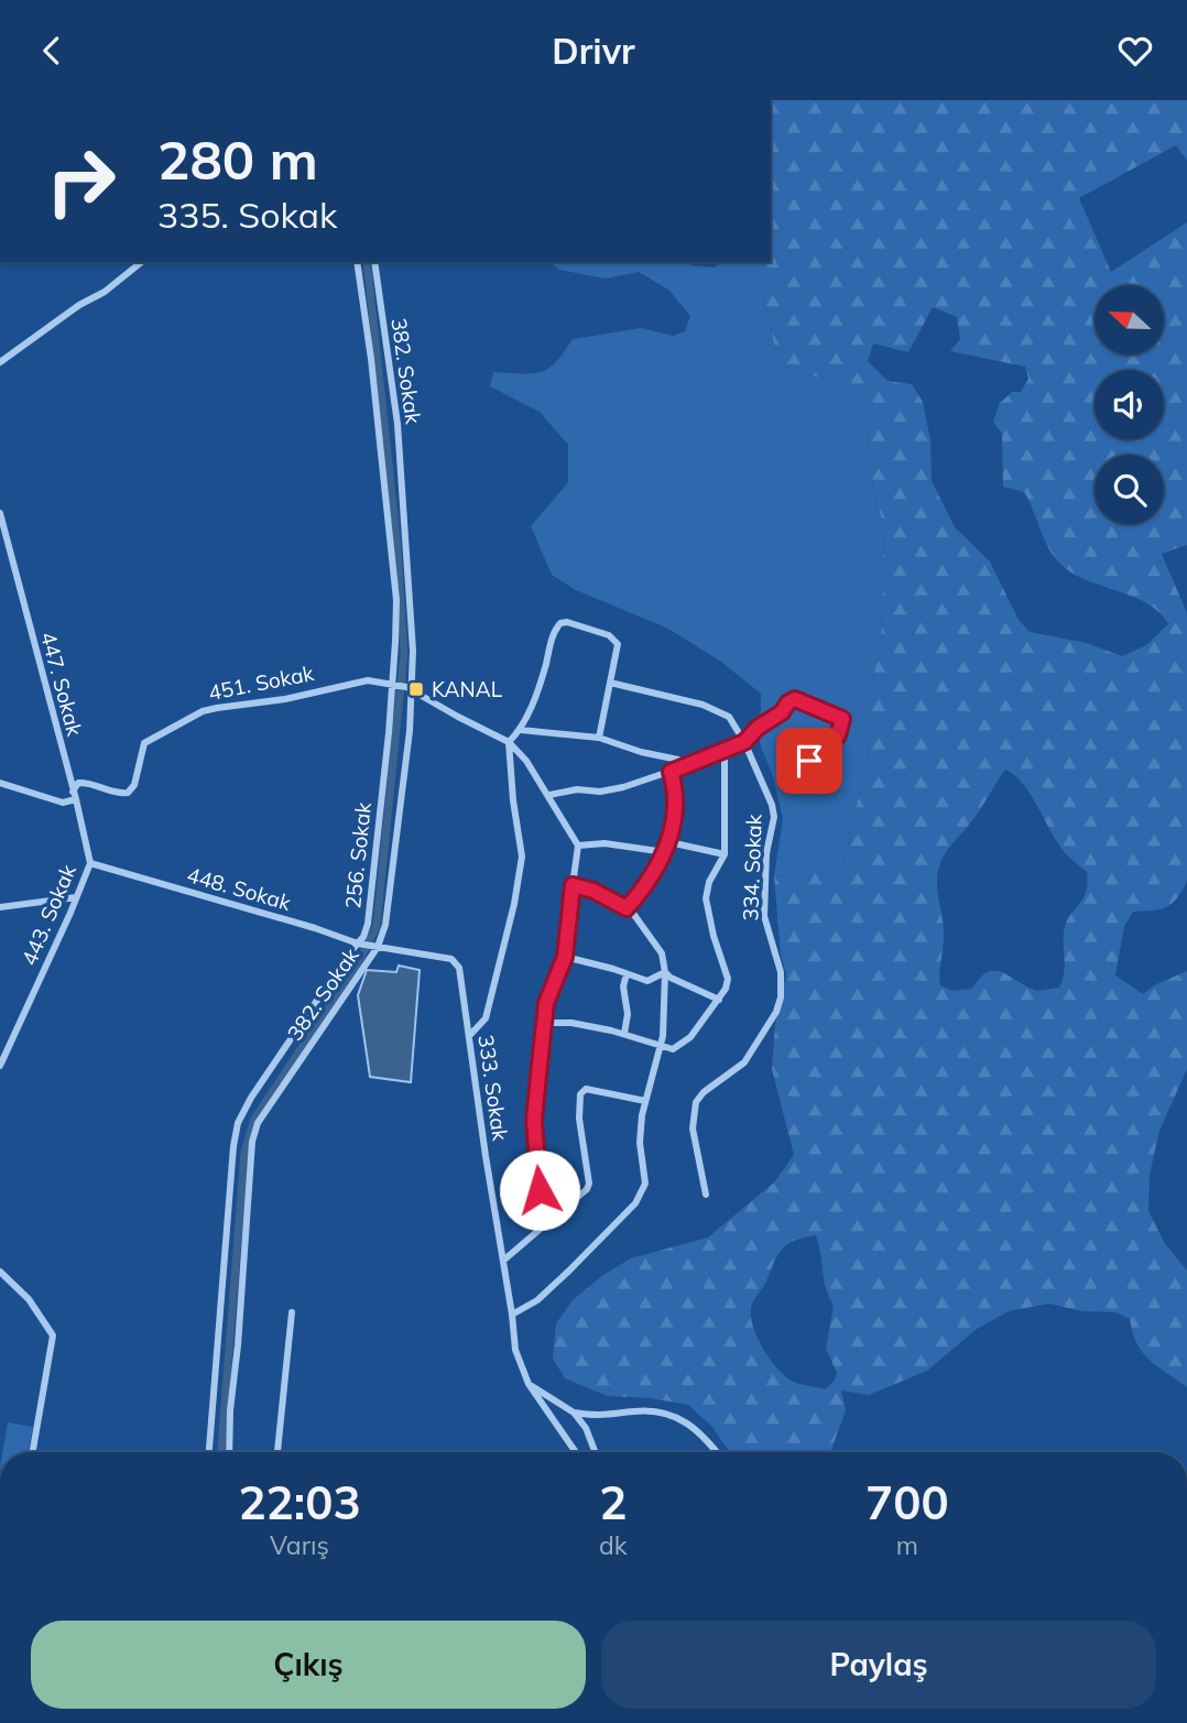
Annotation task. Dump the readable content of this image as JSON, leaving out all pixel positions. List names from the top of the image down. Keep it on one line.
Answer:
{"streets":{"street":["382. Sokak","451. Sokak","447. Sokak","256. Sokak","334. Sokak","448. Sokak","443. Sokak","333. Sokak"]},"crossings":[["382. Sokak","451. Sokak"],["382. Sokak","448. Sokak"],["382. Sokak","333. Sokak"],["451. Sokak","447. Sokak"],["451. Sokak","256. Sokak"],["447. Sokak","448. Sokak"],["447. Sokak","443. Sokak"],["256. Sokak","448. Sokak"],["448. Sokak","443. Sokak"],["448. Sokak","333. Sokak"]],"places":{"transit":["KANAL"]},"north":"left","page":{"header":"Drivr","turn":["280 m","335. Sokak"],"eta":["22:03","Varış","2","dk","700","m"],"buttons":["Çıkış","Paylaş"]}}
